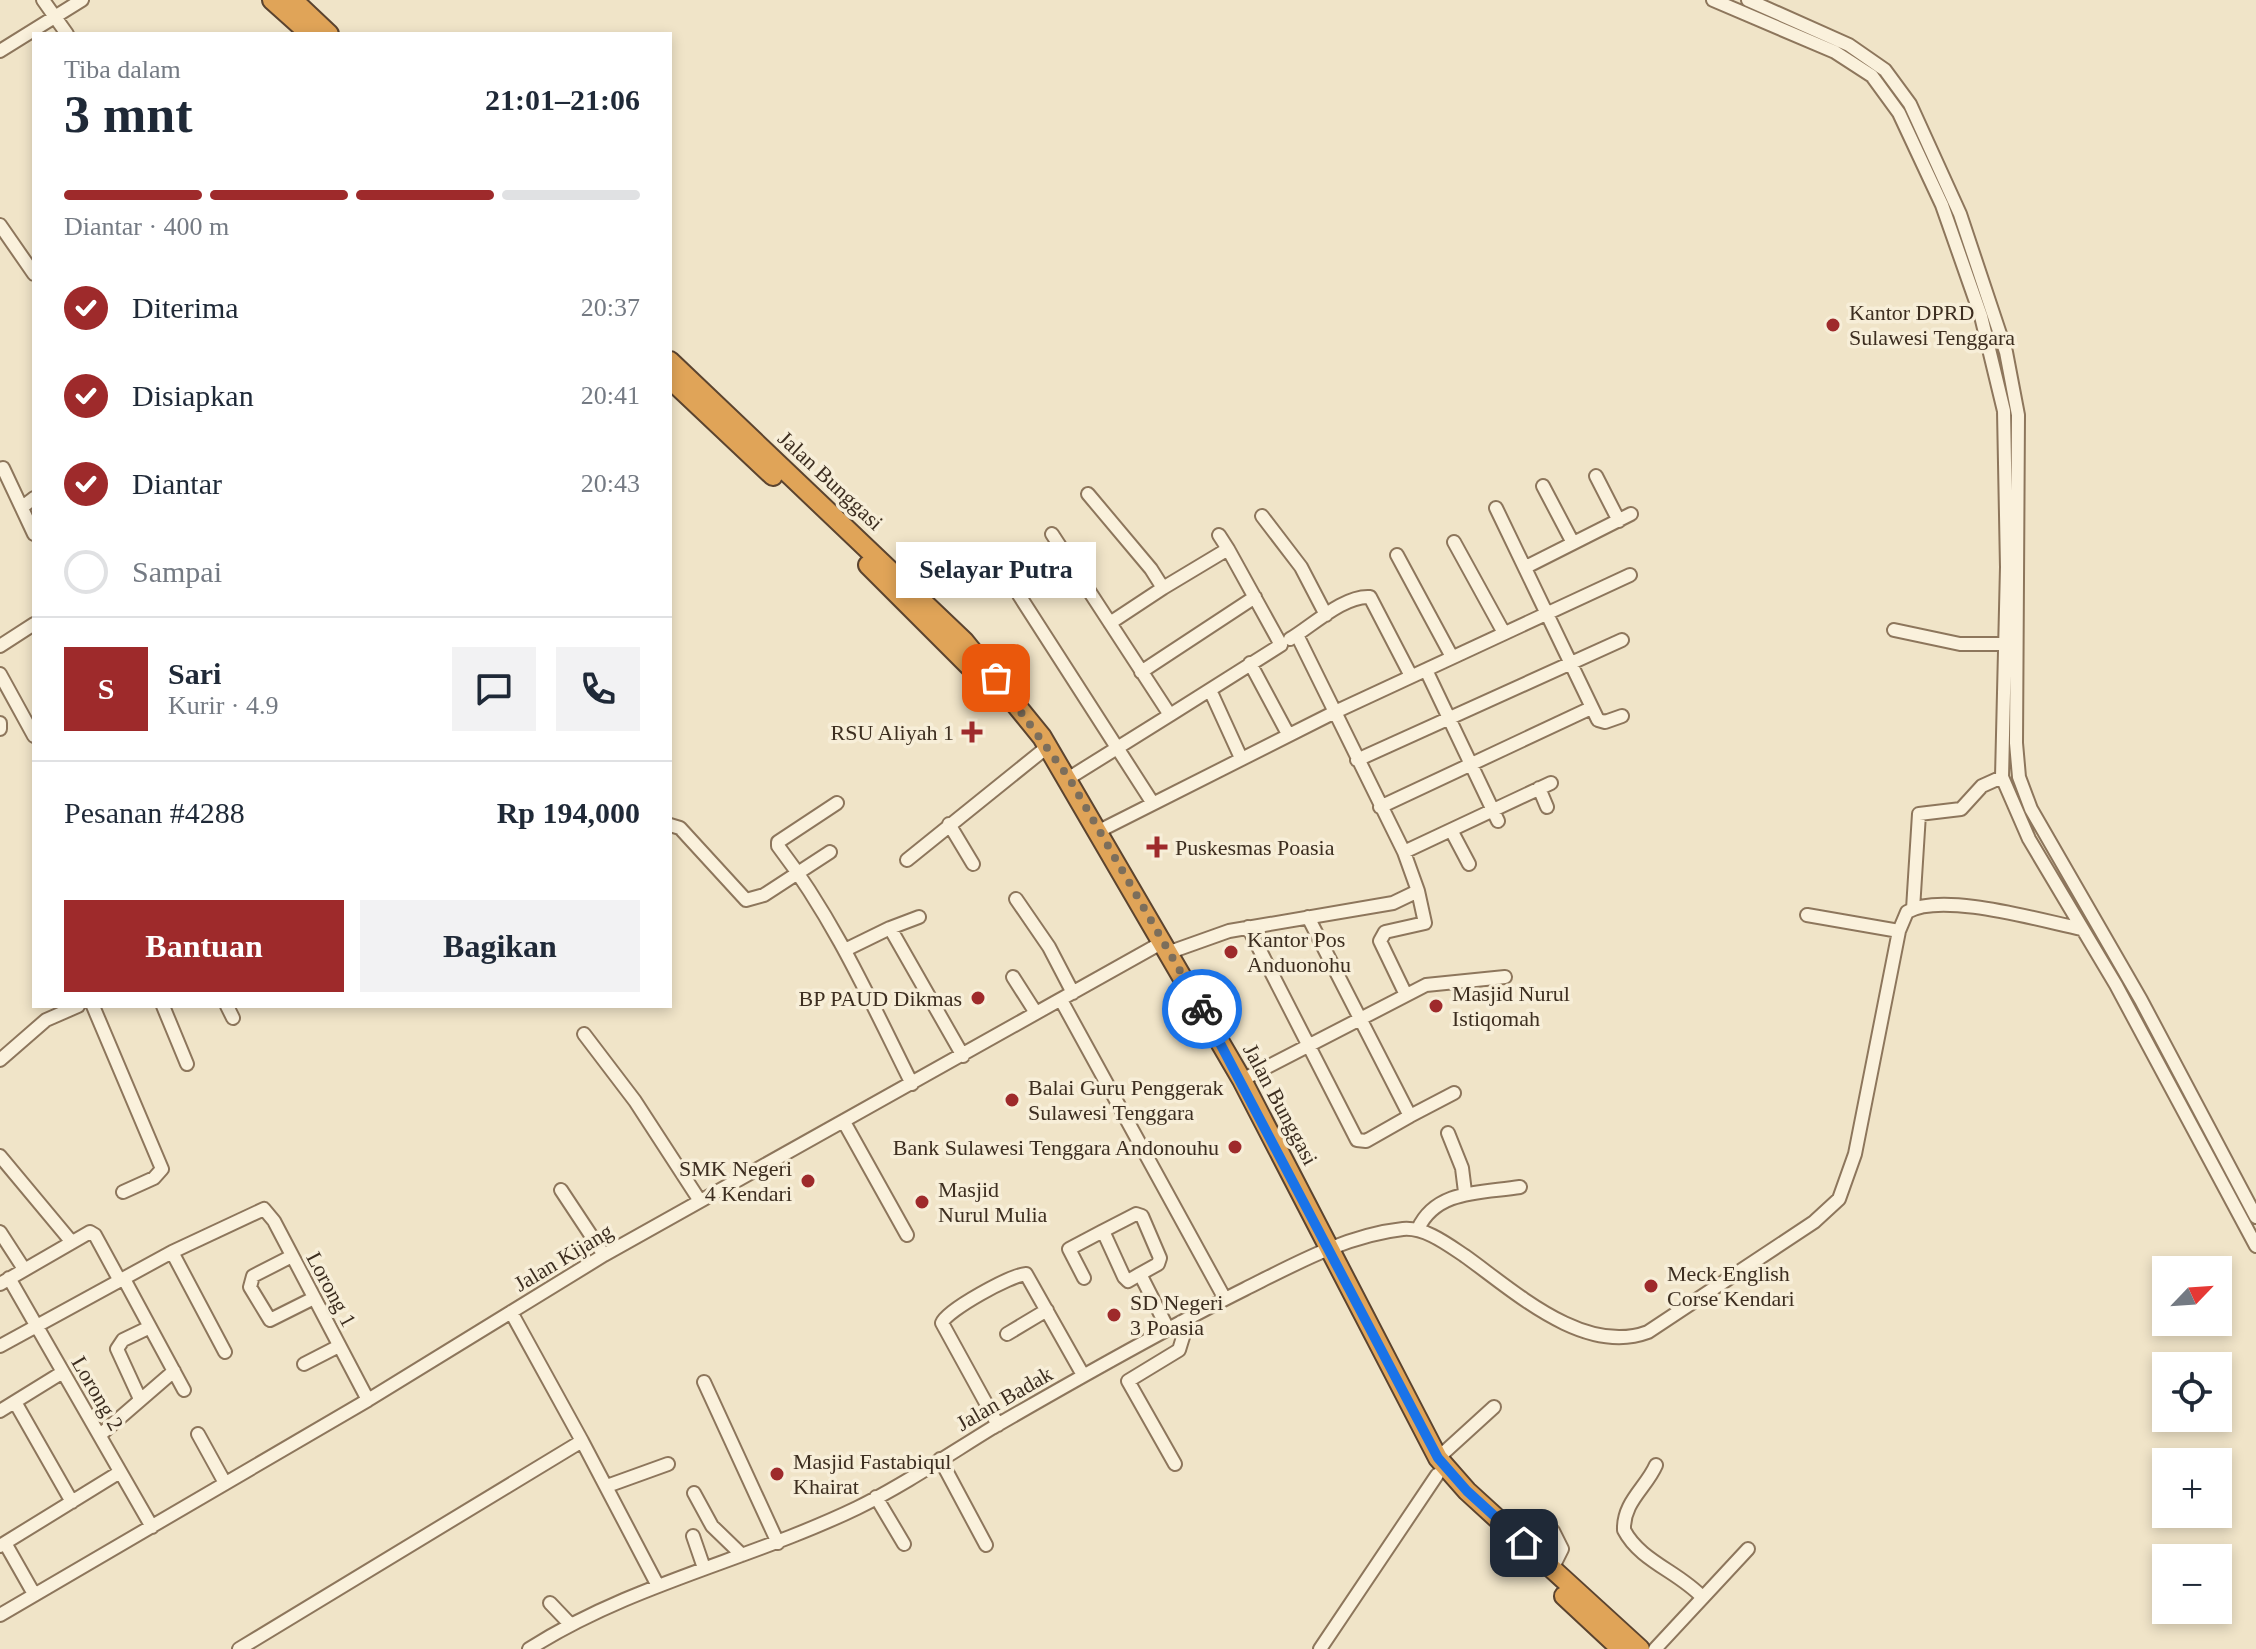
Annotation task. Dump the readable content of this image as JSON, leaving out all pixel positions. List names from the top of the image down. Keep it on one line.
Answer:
{"streets":{"highway":["Jalan Bunggasi"],"street":["Jalan Kijang","Lorong 1","Lorong 2","Jalan Badak"]},"crossings":[["Jalan Bunggasi","Jalan Kijang"],["Jalan Bunggasi","Jalan Badak"],["Jalan Kijang","Lorong 1"],["Jalan Kijang","Lorong 2"]],"places":{"other":["Kantor DPRD Sulawesi Tenggara","Selayar Putra","Kantor Pos Anduonohu","BP PAUD Dikmas","Masjid Nurul Istiqomah","Balai Guru Penggerak Sulawesi Tenggara","Bank Sulawesi Tenggara Andonouhu","SMK Negeri 4 Kendari","Masjid Nurul Mulia","Meck English Corse Kendari","SD Negeri 3 Poasia","Masjid Fastabiqul Khairat"],"health":["RSU Aliyah 1","Puskesmas Poasia"]},"north":"top right","page":{"heading":["3 mnt","Tiba dalam","21:01–21:06"],"panel":["Sari","Kurir · 4.9","Pesanan #4288","Rp 194,000"],"bar":"Diantar · 400 m","list":[["Diterima","20:37"],["Disiapkan","20:41"],["Diantar","20:43"],"Sampai"],"bubble":"Selayar Putra","round":"S","buttons":["Bantuan","Bagikan"],"map_buttons":["+","−"]}}
